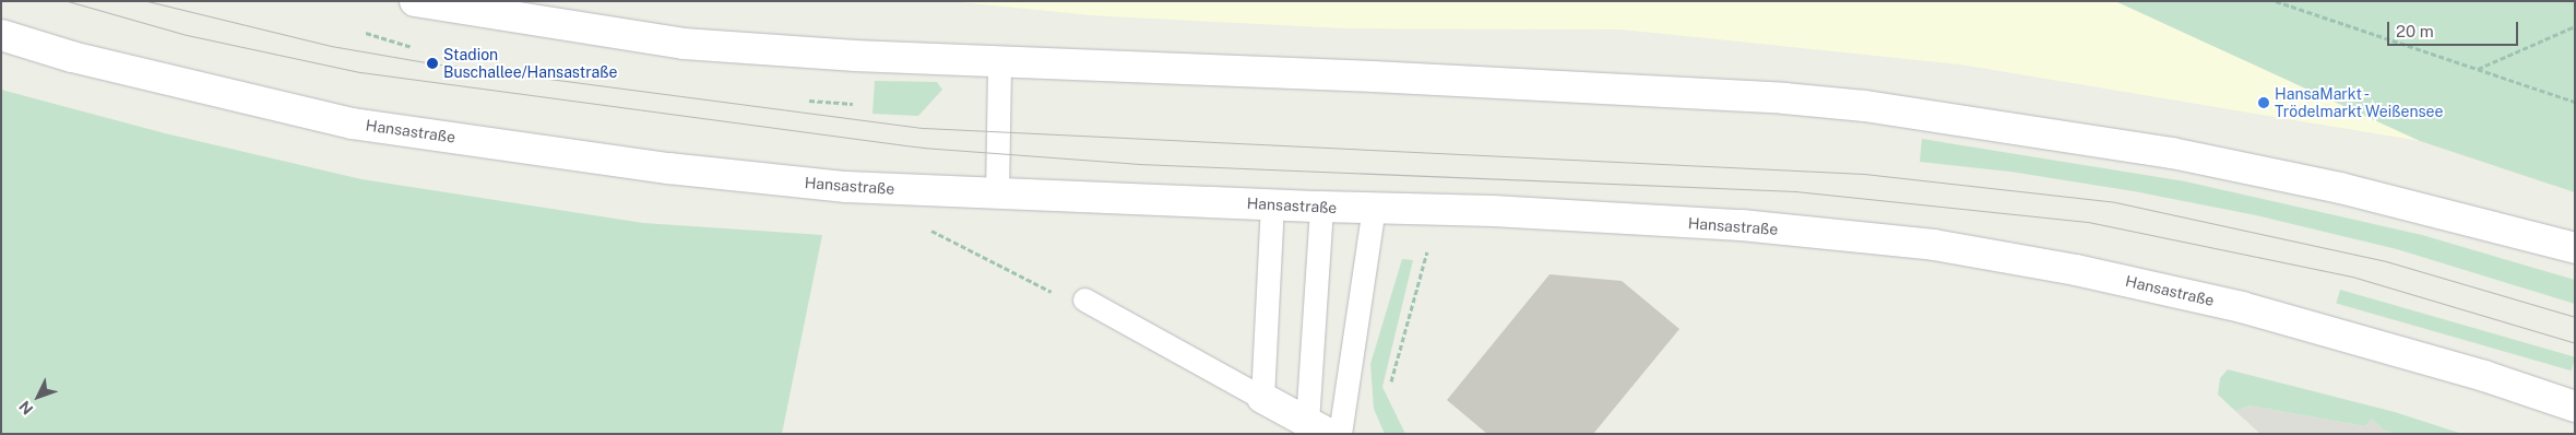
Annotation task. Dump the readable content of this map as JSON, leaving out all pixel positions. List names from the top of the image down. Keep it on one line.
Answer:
{"streets":{"main road":["Hansastraße"]},"places":["Stadion Buschallee/Hansastraße","HansaMarkt - Trödelmarkt Weißensee"],"scale_bar":"20 m","north":"bottom left"}
